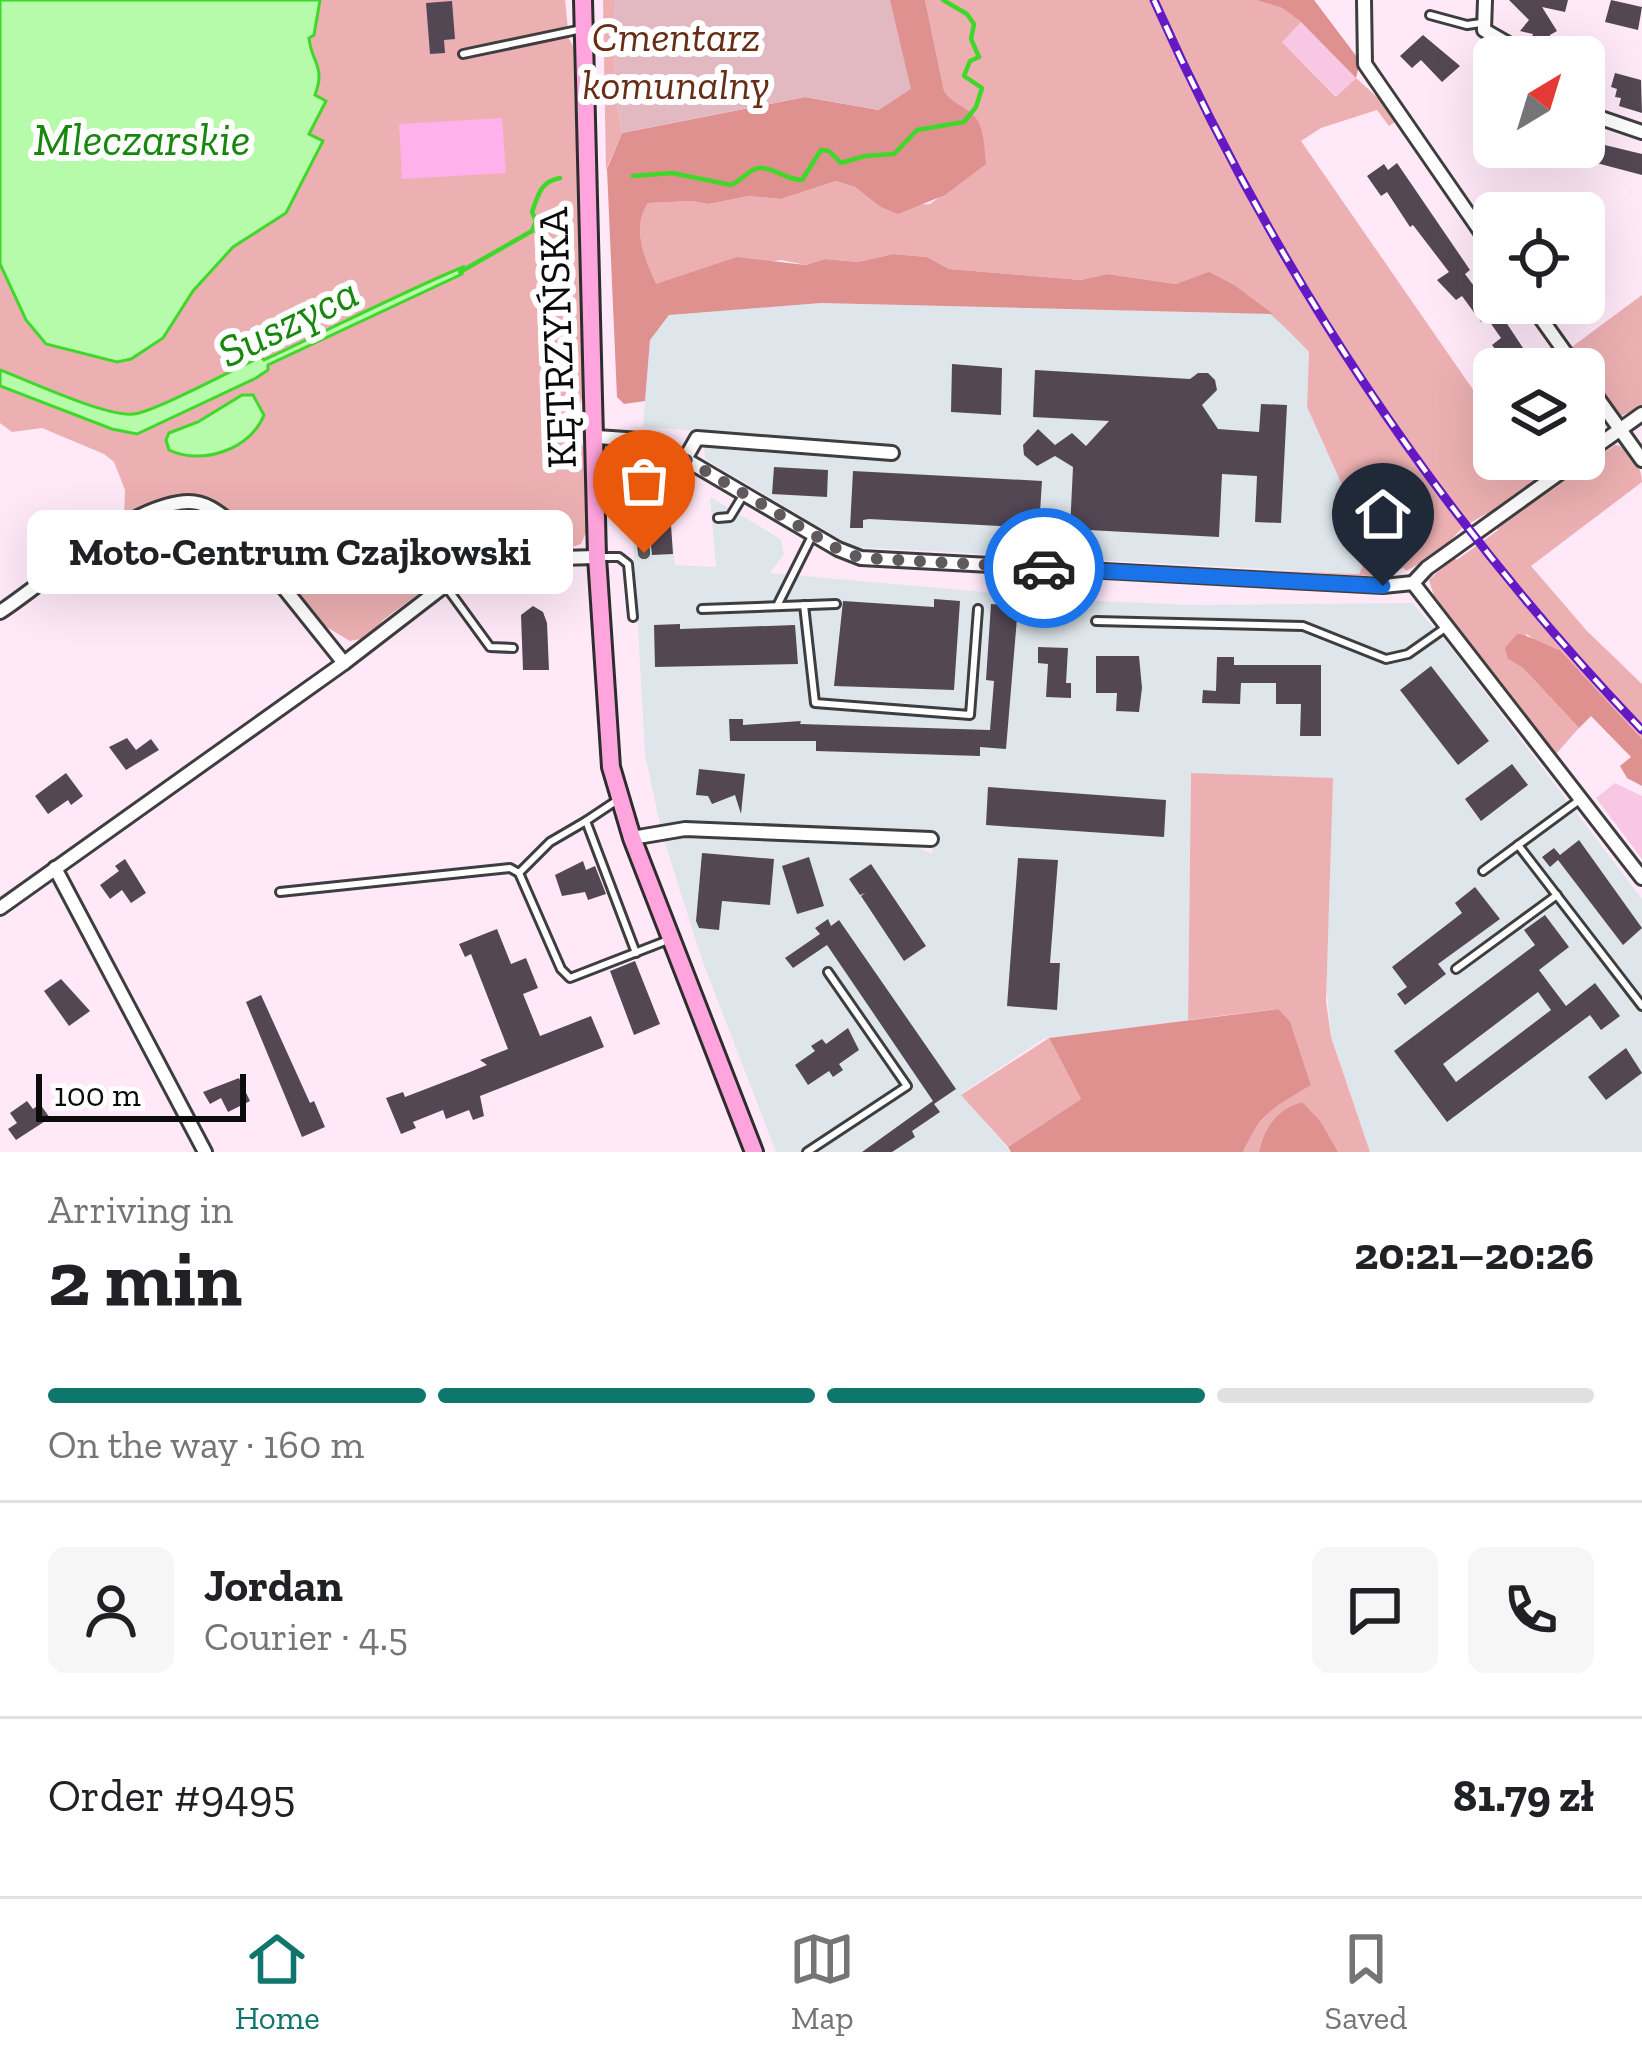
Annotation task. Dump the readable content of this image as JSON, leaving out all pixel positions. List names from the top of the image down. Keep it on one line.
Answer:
{"streets":{"main road":["KĘTRZYŃSKA"]},"water":["Mleczarskie","Suszyca"],"parks":["Cmentarz komunalny"],"places":["Moto-Centrum Czajkowski"],"scale_bar":"100 m","north":"top right","page":{"bubble":"Moto-Centrum Czajkowski","scale":"100 m","heading":["2 min","Arriving in","20:21–20:26"],"panel":["Jordan","Courier · 4.5","Order #9495","81.79 zł"],"bar":"On the way · 160 m","tabs":["Home","Map","Saved"]}}
